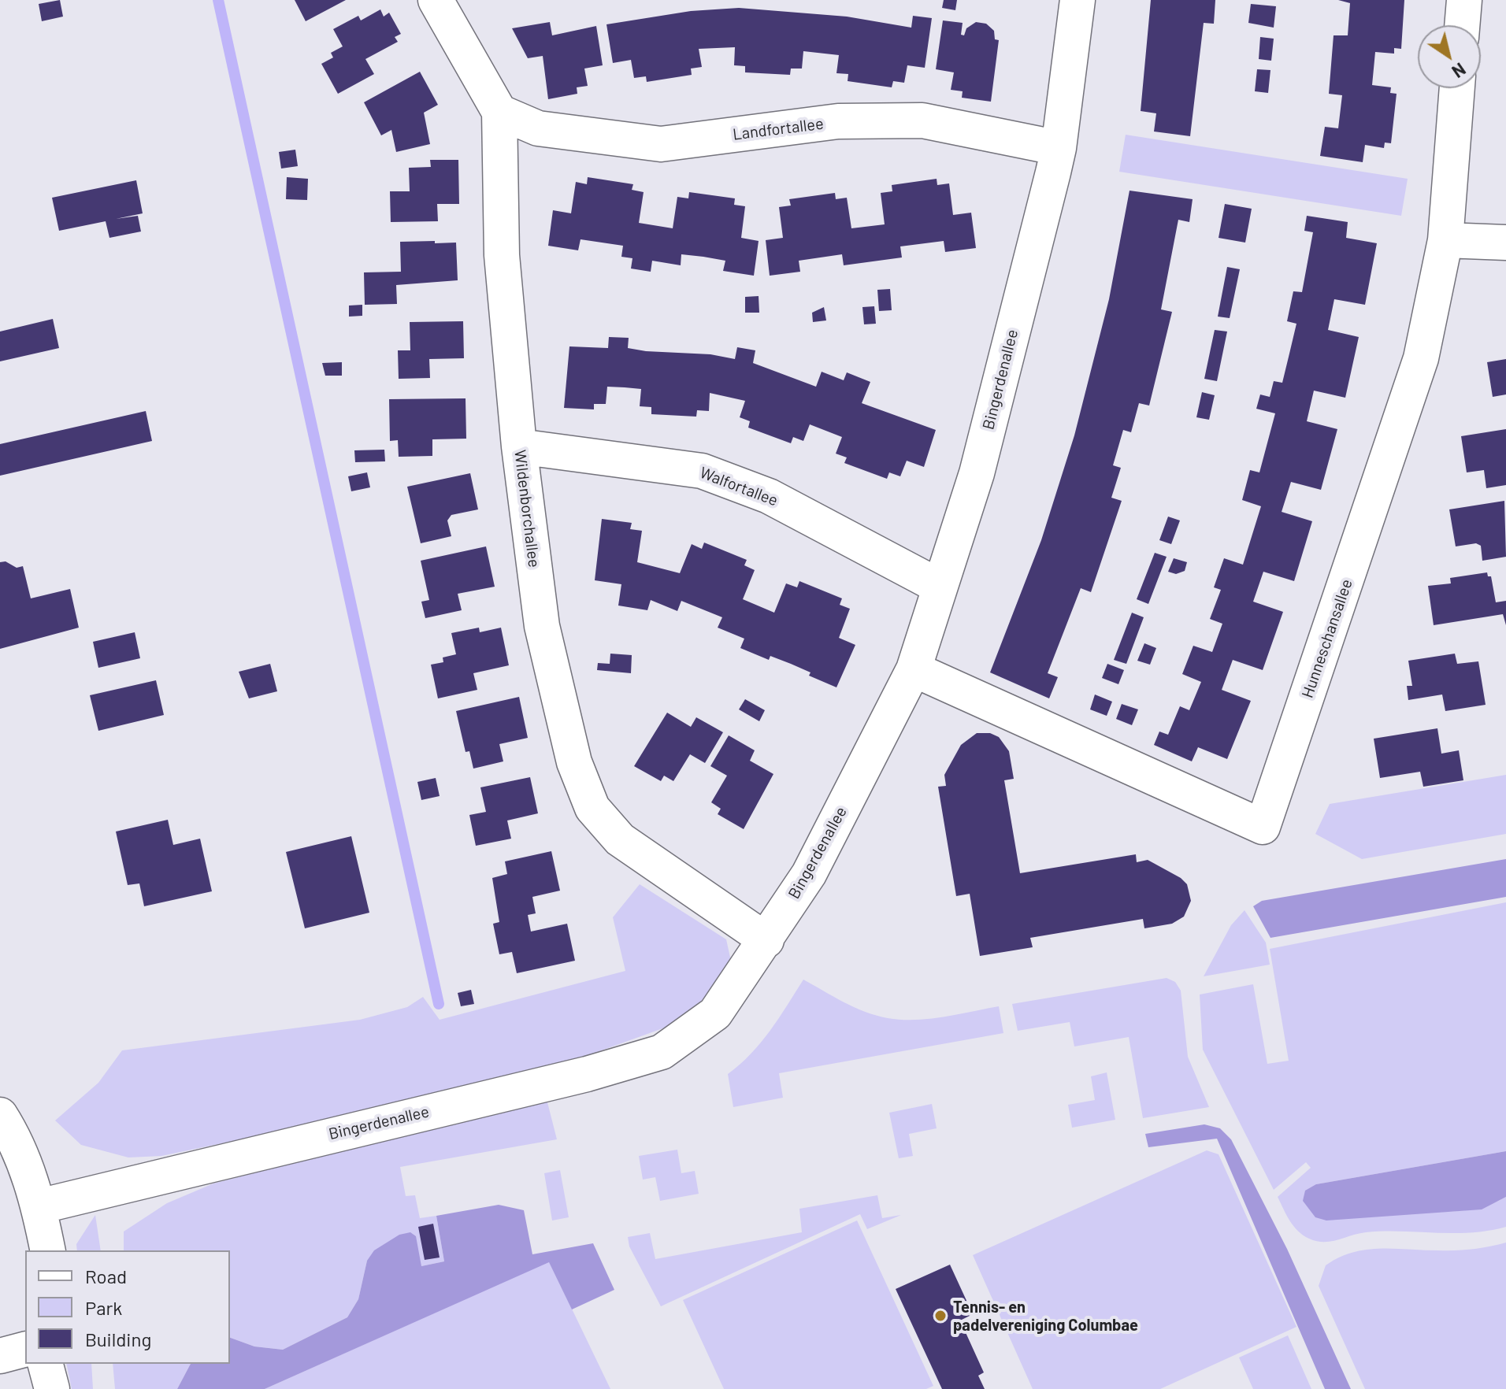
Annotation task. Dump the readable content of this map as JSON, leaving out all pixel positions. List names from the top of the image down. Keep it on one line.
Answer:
{"streets":{"street":["Landfortallee","Bingerdenallee","Walfortallee","Wildenborchallee","Hunneschansallee"]},"crossings":[["Landfortallee","Bingerdenallee"],["Landfortallee","Wildenborchallee"],["Bingerdenallee","Walfortallee"],["Bingerdenallee","Wildenborchallee"],["Bingerdenallee","Hunneschansallee"],["Walfortallee","Wildenborchallee"]],"places":["Tennis- en padelvereniging Columbae"],"legend":["Road","Park","Building"],"north":"bottom right"}
